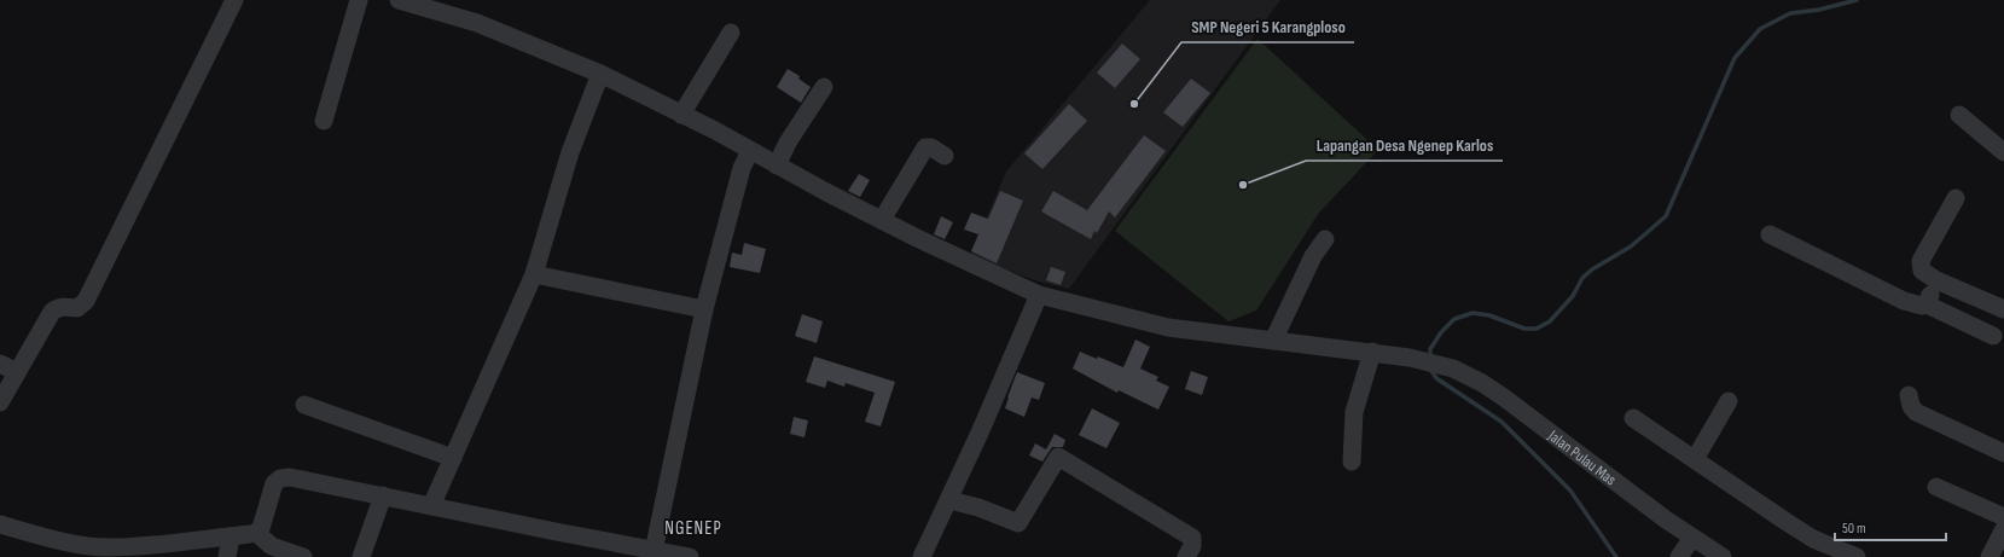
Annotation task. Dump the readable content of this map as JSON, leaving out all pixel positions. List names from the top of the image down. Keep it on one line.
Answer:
{"streets":{"street":["Jalan Pulau Mas"]},"districts":["NGENEP"],"places":["SMP Negeri 5 Karangploso","Lapangan Desa Ngenep Karlos"],"scale_bar":"50 m"}
